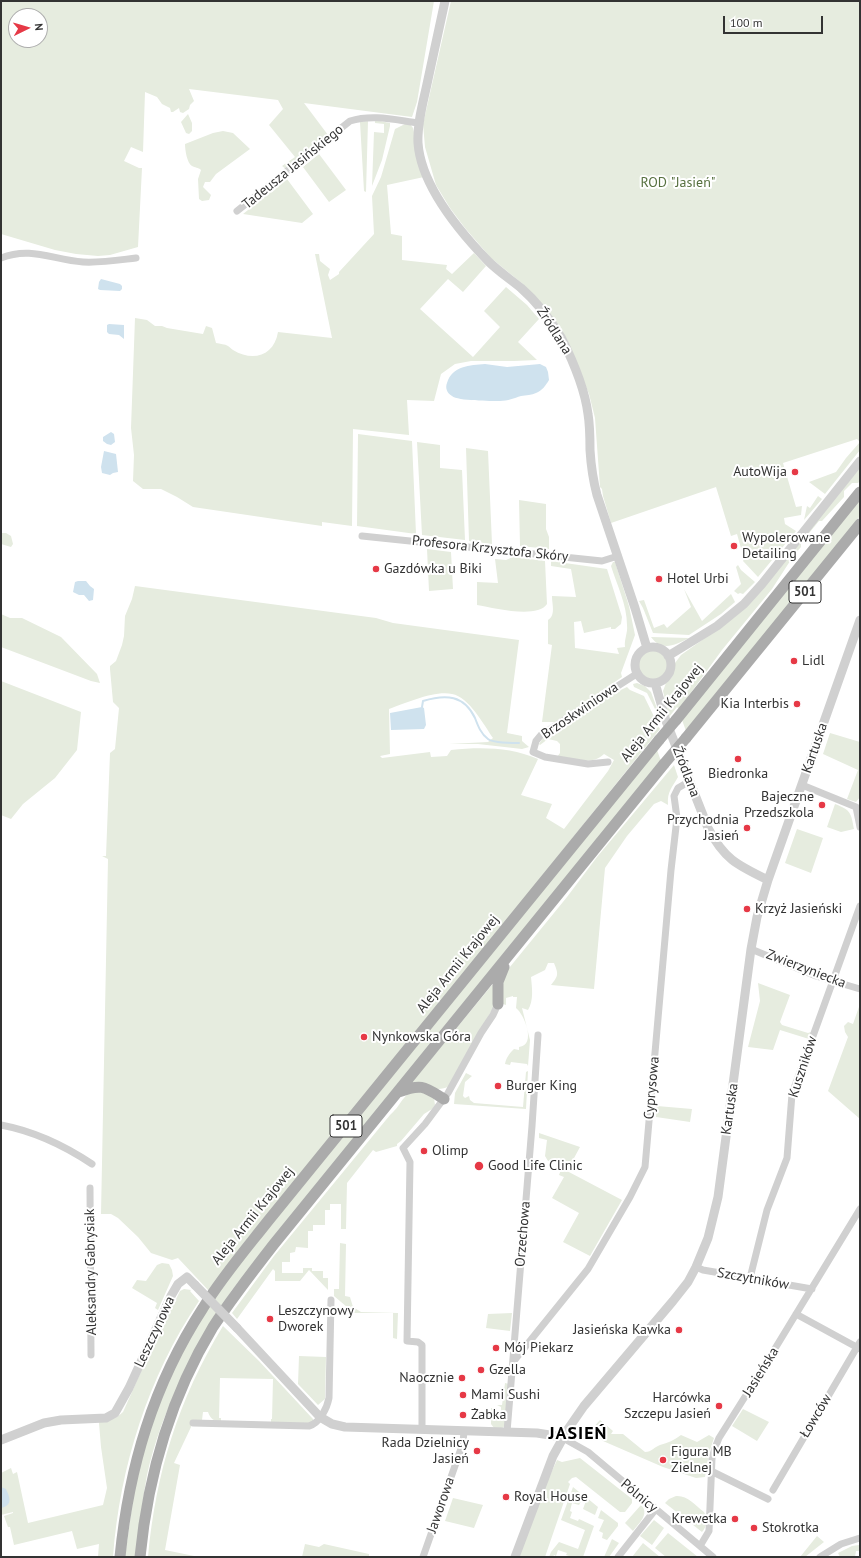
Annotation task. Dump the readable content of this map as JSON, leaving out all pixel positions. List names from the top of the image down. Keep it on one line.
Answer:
{"streets":{"main road":["501","Aleja Armii Krajowej"],"street":["Tadeusza Jasińskiego","Źródlana","Profesora Krzysztofa Skóry","Brzoskwiniowa","Kartuska","Zwierzyniecka","Kuszników","Cyprysowa","Orzechowa","Aleksandry Gabrysiak","Szczytników","Leszczynowa","Jasieńska","Łowców","Pólnicy","Jaworowa"]},"crossings":[["Tadeusza Jasińskiego","Źródlana"],["Źródlana","Profesora Krzysztofa Skóry"],["Źródlana","Brzoskwiniowa"],["Źródlana","Kartuska"],["Źródlana","Cyprysowa"],["Kartuska","Zwierzyniecka"],["Kartuska","Szczytników"],["Kartuska","Leszczynowa"],["Kartuska","Pólnicy"],["Zwierzyniecka","Kuszników"],["Kuszników","Szczytników"],["Cyprysowa","Orzechowa"],["Orzechowa","Leszczynowa"],["Szczytników","Jasieńska"],["Leszczynowa","Pólnicy"],["Leszczynowa","Jaworowa"],["Jasieńska","Pólnicy"]],"districts":["JASIEŃ"],"parks":["ROD \"Jasień\""],"places":["AutoWija","Wypolerowane Detailing","Gazdówka u Biki","Hotel Urbi","Lidl","Kia Interbis","Biedronka","Bajeczne Przedszkola","Przychodnia Jasień","Krzyż Jasieński","Nynkowska Góra","Burger King","Olimp","Good Life Clinic","Leszczynowy Dworek","Jasieńska Kawka","Mój Piekarz","Gzella","Naocznie","Mami Sushi","Harcówka Szczepu Jasień","Żabka","Rada Dzielnicy Jasień","Figura MB Zielnej","Royal House","Krewetka","Stokrotka"],"scale_bar":"100 m","north":"right"}
